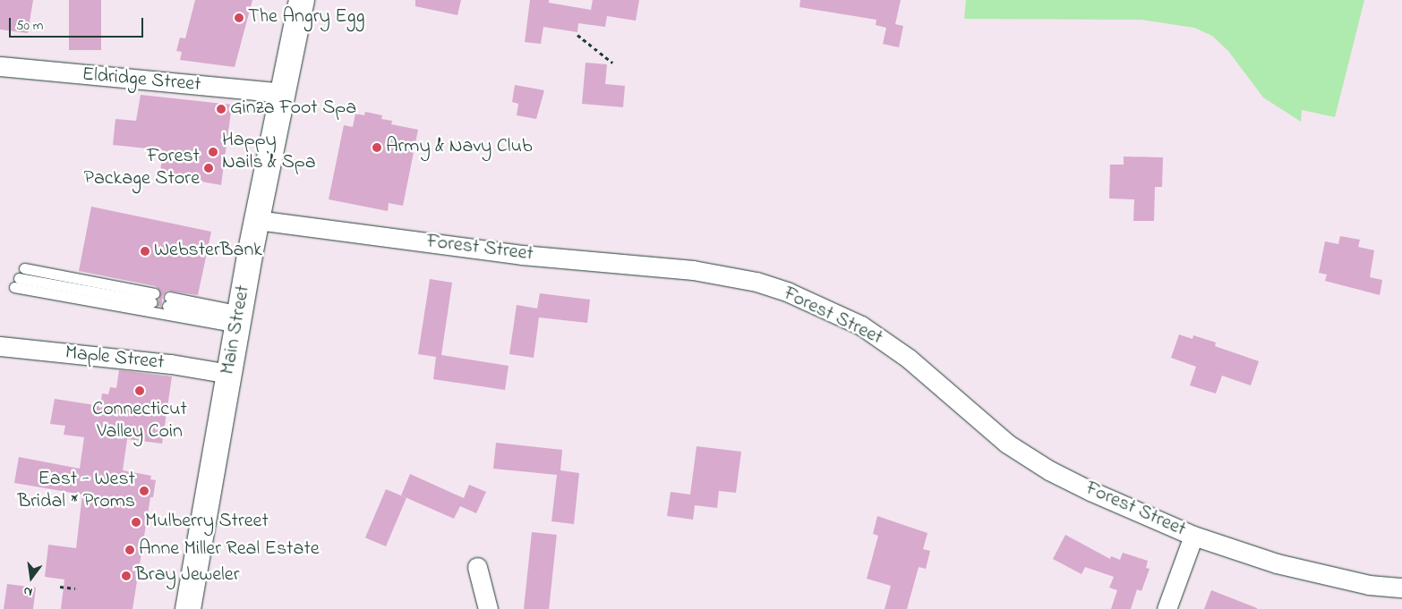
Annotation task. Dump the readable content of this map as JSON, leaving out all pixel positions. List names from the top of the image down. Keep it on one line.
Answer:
{"streets":{"main road":["Main Street"],"street":["Eldridge Street","Forest Street","Maple Street"]},"crossings":[["Eldridge Street","Main Street"],["Forest Street","Main Street"],["Main Street","Maple Street"]],"places":["The Angry Egg","Ginza Foot Spa","Army & Navy Club","Happy Nails & Spa","Forest Package Store","WebsterBank","Connecticut Valley Coin","East - West Bridal * Proms","Mulberry Street","Anne Miller Real Estate","Bray Jeweler"],"scale_bar":"50 m","north":"bottom"}
